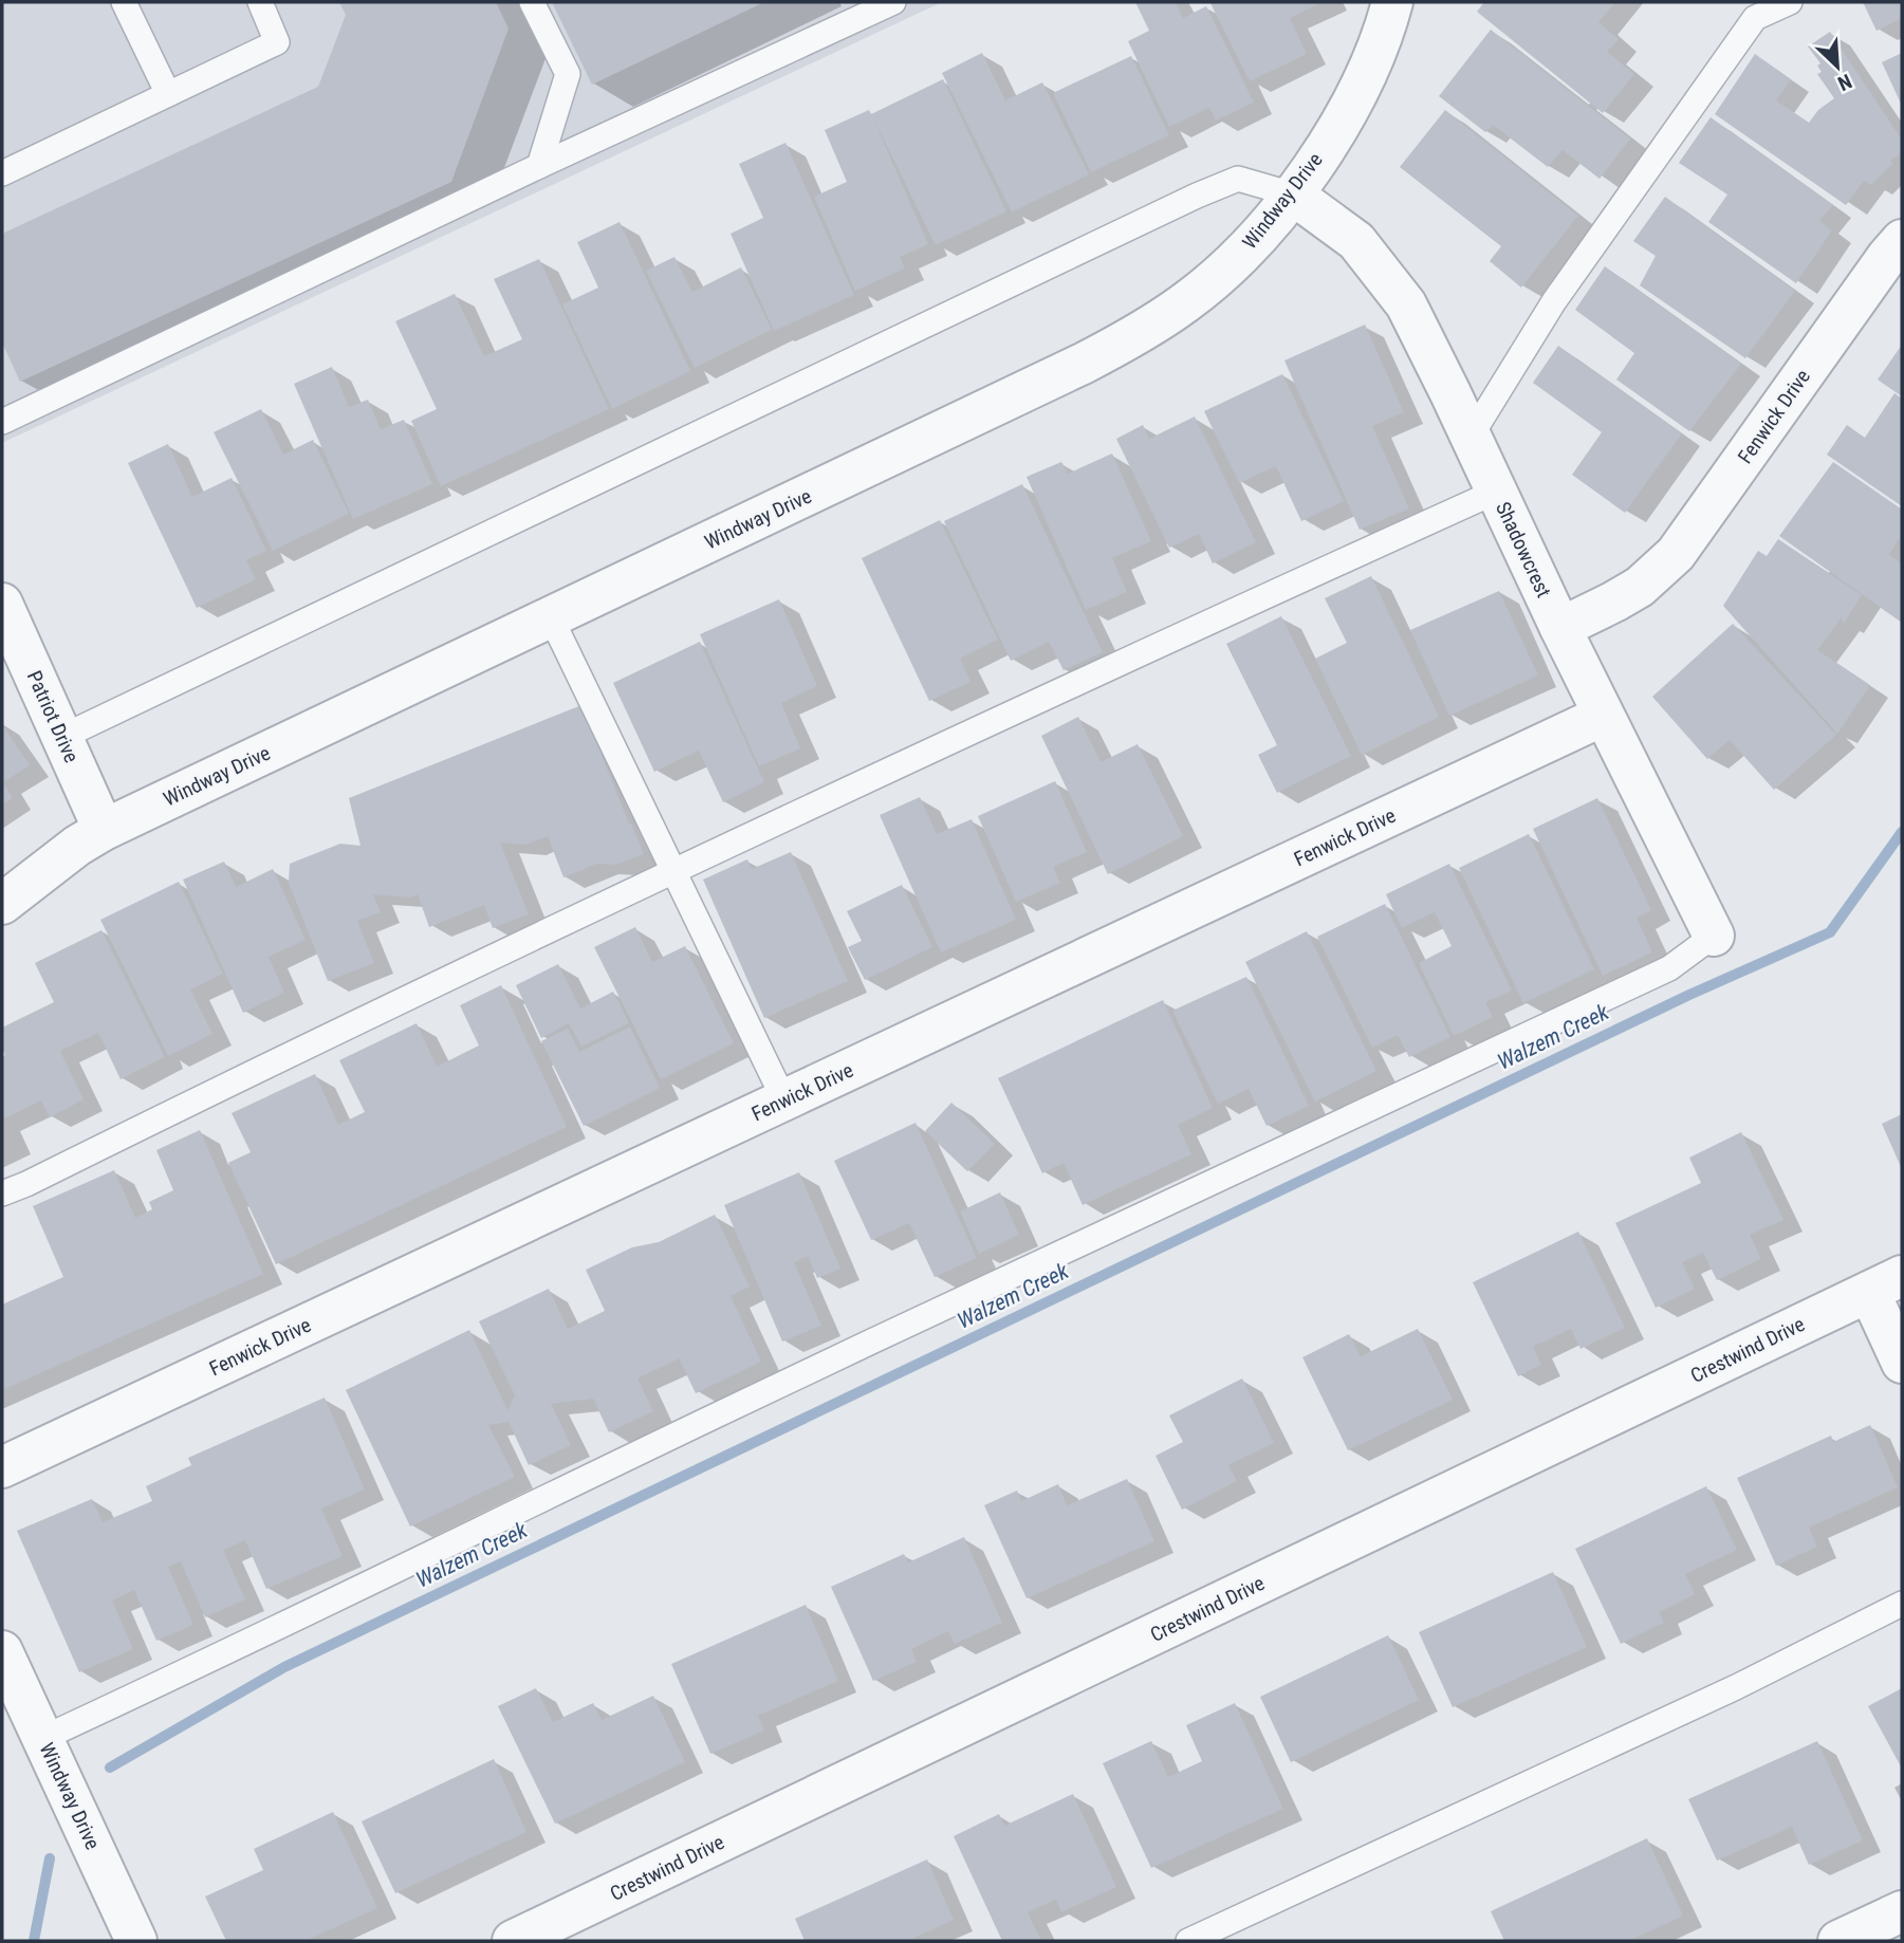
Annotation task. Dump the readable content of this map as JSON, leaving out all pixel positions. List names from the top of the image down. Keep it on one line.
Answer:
{"streets":{"street":["Windway Drive","Fenwick Drive","Shadowcrest","Patriot Drive","Crestwind Drive"]},"crossings":[["Windway Drive","Shadowcrest"],["Windway Drive","Patriot Drive"],["Fenwick Drive","Shadowcrest"]],"water":["Walzem Creek"],"north":"bottom right"}
